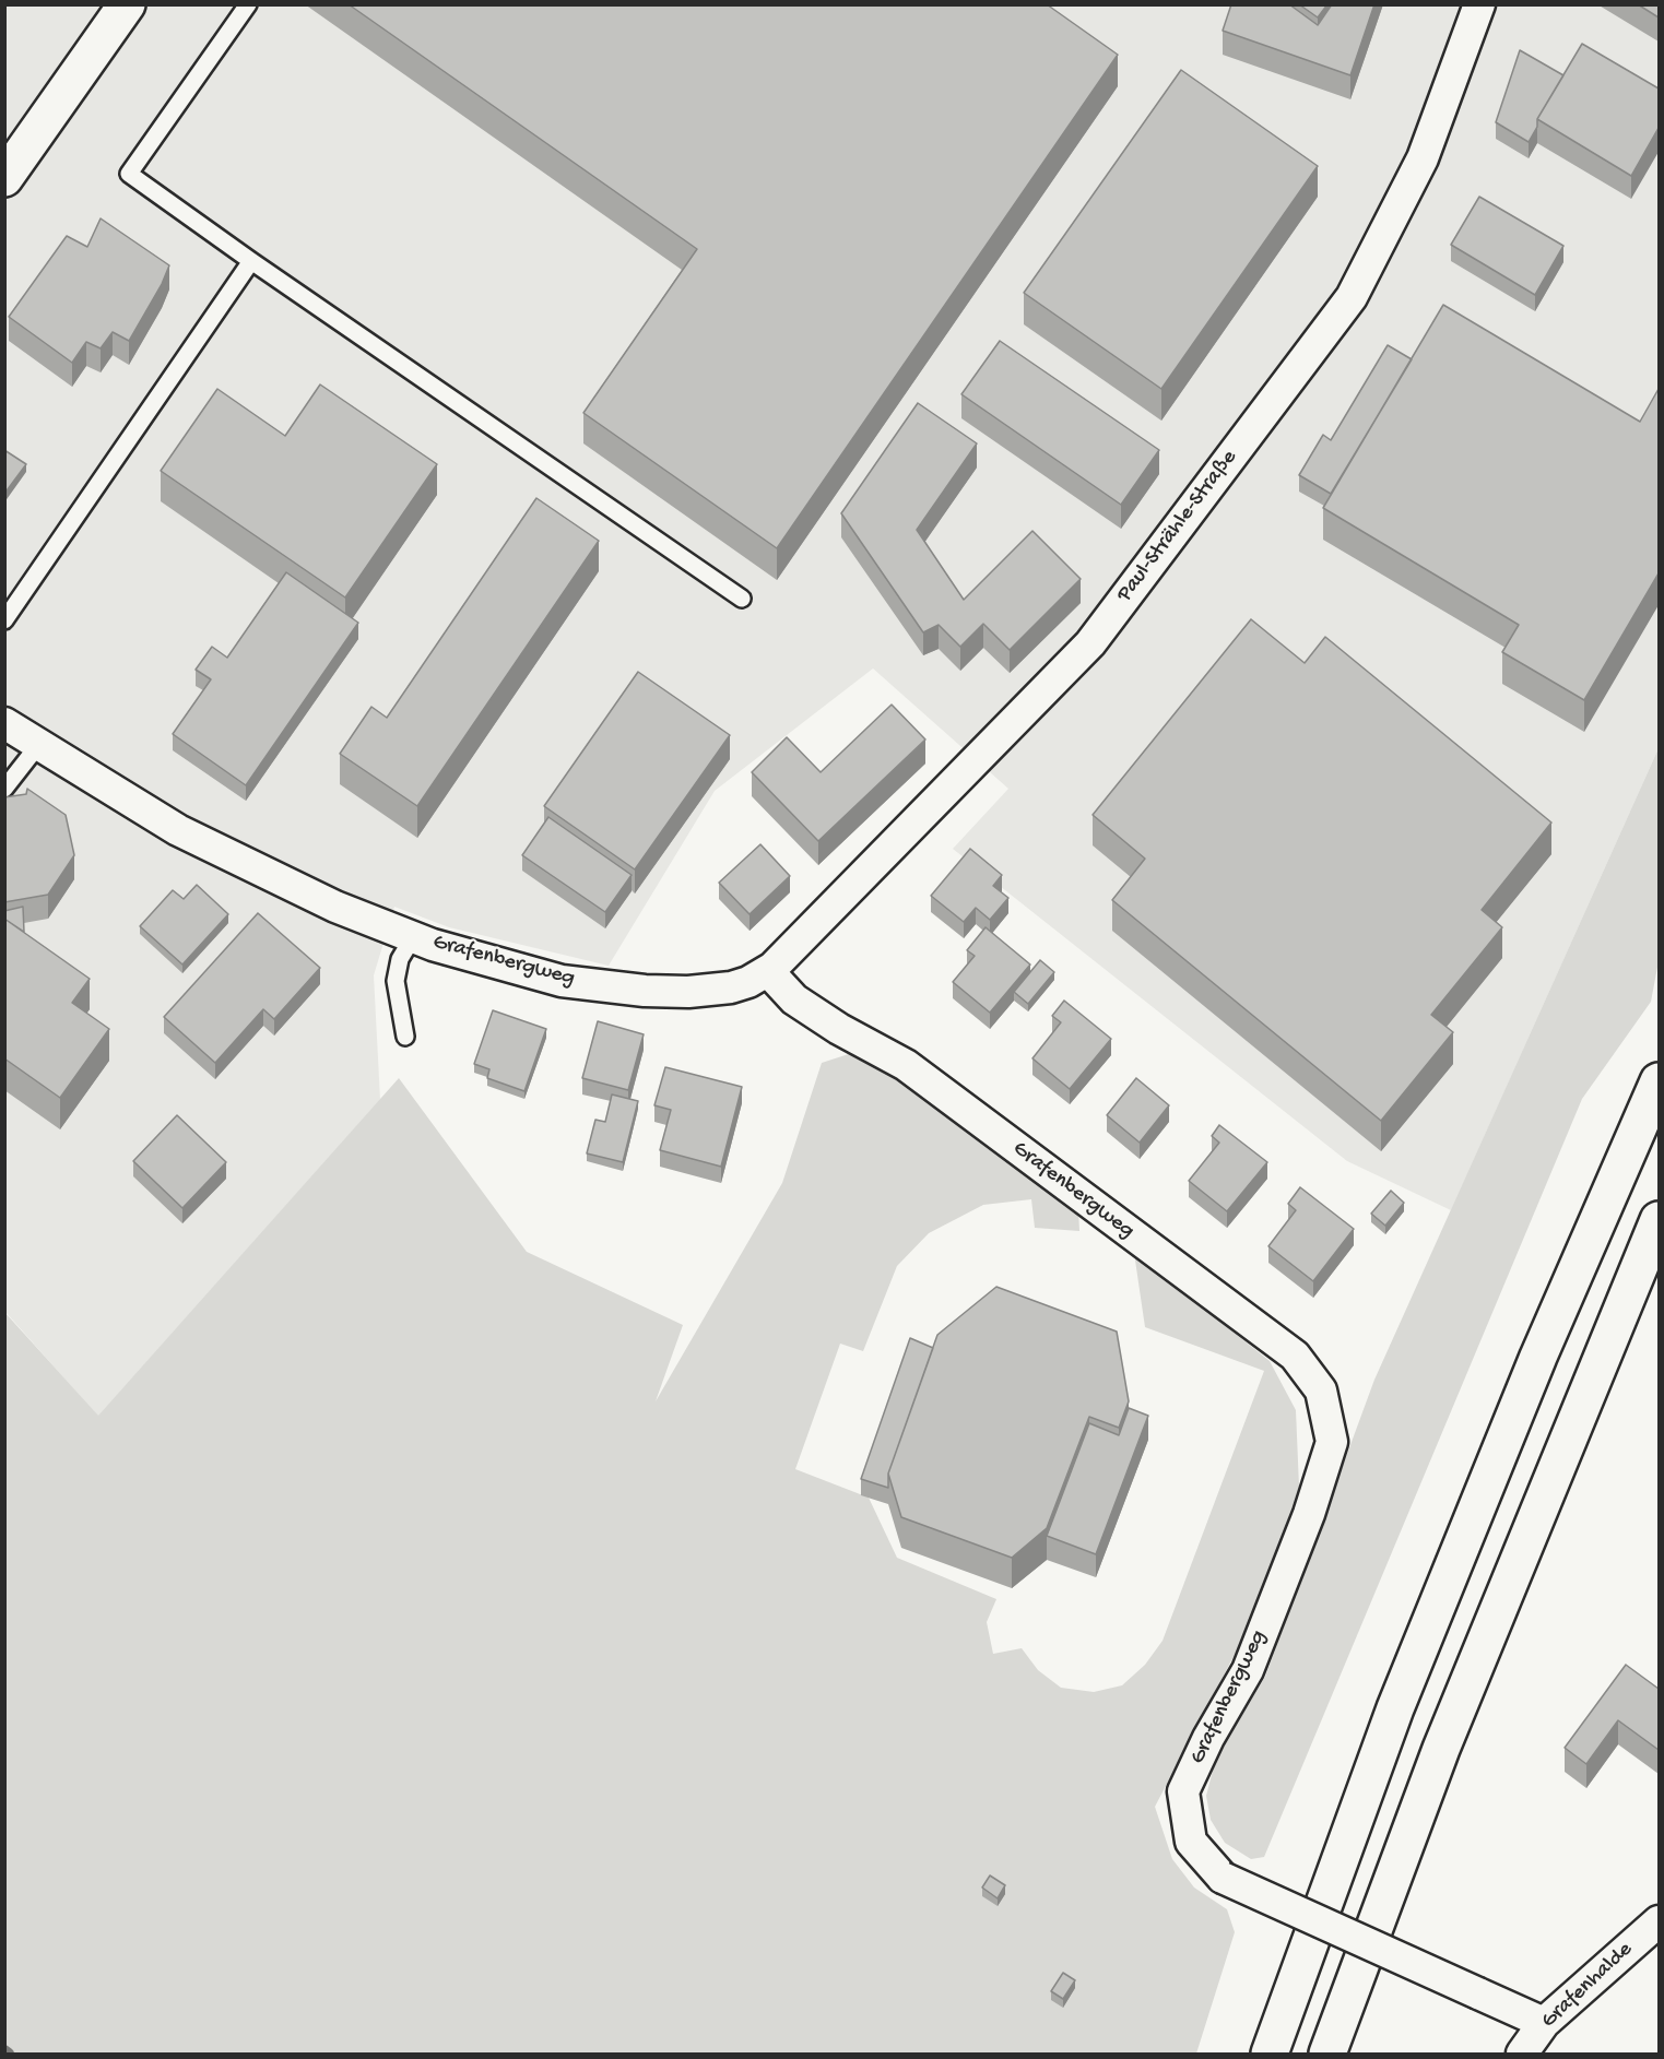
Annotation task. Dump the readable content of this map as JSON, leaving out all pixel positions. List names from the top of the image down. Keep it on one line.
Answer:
{"streets":{"street":["Paul-Strähle-Straße","Grafenbergweg","Grafenhalde"]},"crossings":[["Paul-Strähle-Straße","Grafenbergweg"],["Grafenbergweg","Grafenhalde"]]}
